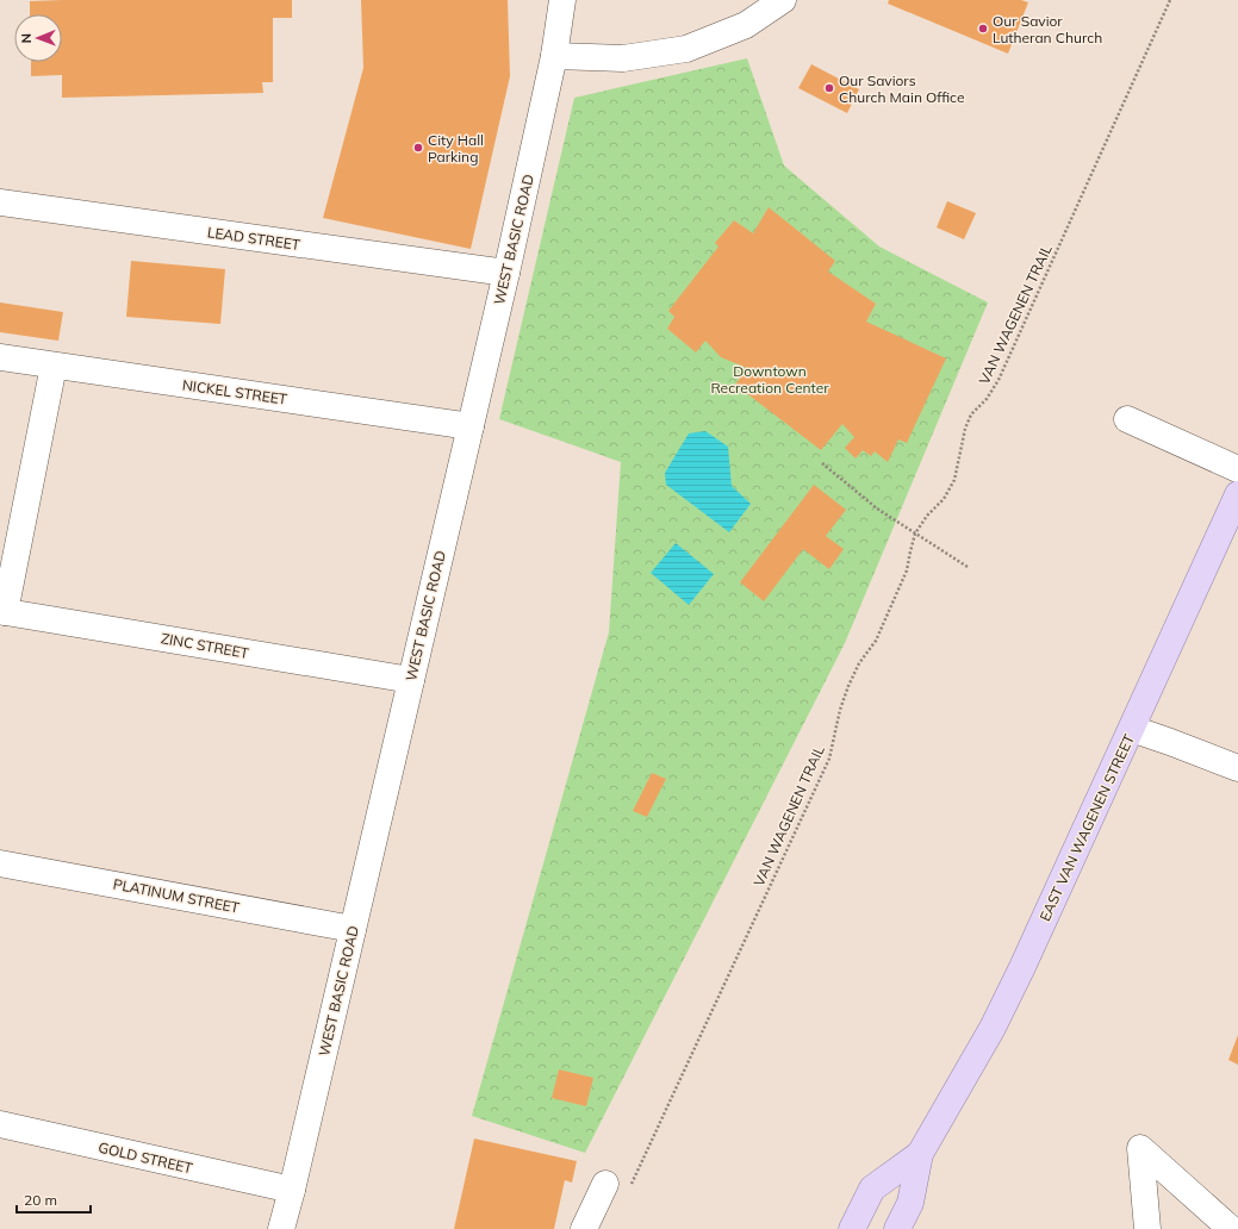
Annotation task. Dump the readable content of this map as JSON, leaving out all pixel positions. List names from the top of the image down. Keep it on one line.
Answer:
{"streets":{"main road":["EAST VAN WAGENEN STREET"],"street":["LEAD STREET","WEST BASIC ROAD","NICKEL STREET","ZINC STREET","PLATINUM STREET","GOLD STREET"],"path":["VAN WAGENEN TRAIL"]},"crossings":[["LEAD STREET","WEST BASIC ROAD"],["WEST BASIC ROAD","NICKEL STREET"],["WEST BASIC ROAD","ZINC STREET"],["WEST BASIC ROAD","PLATINUM STREET"],["WEST BASIC ROAD","GOLD STREET"]],"parks":["Downtown Recreation Center"],"places":["Our Savior Lutheran Church","Our Saviors Church Main Office","City Hall Parking"],"scale_bar":"20 m","north":"left"}
